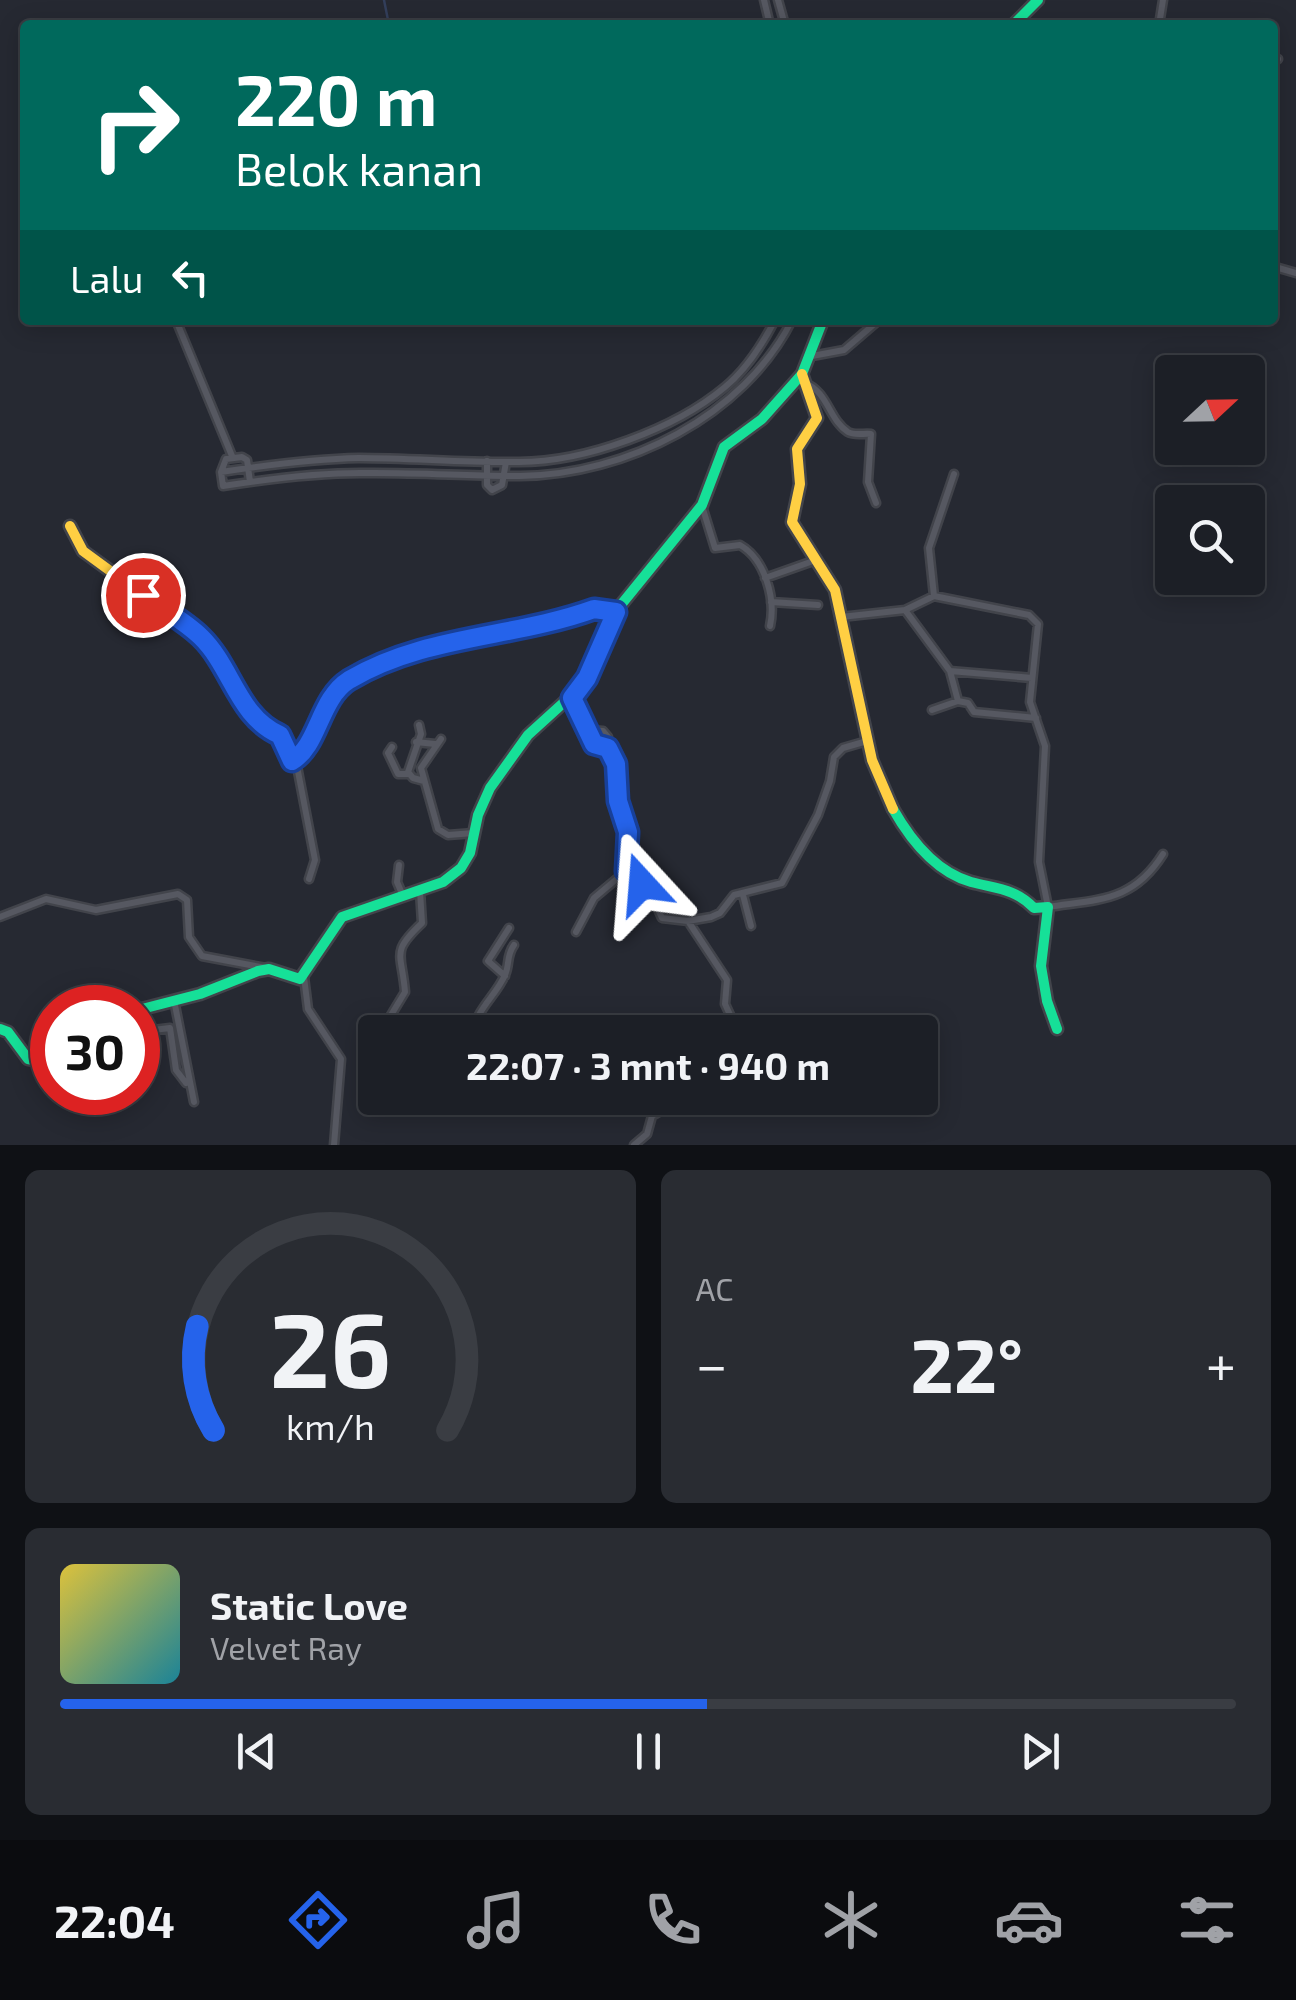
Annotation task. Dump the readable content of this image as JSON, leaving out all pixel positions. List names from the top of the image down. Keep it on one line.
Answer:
{"north":"right","page":{"turn":["220 m","Belok kanan"],"then":"Lalu","limit":"30","trip":"22:07 · 3 mnt · 940 m","tile":"AC","heat":["−","22°","+"],"song":["Static Love","Velvet Ray"],"tabs":"22:04","gauge":["26","km/h"]}}
